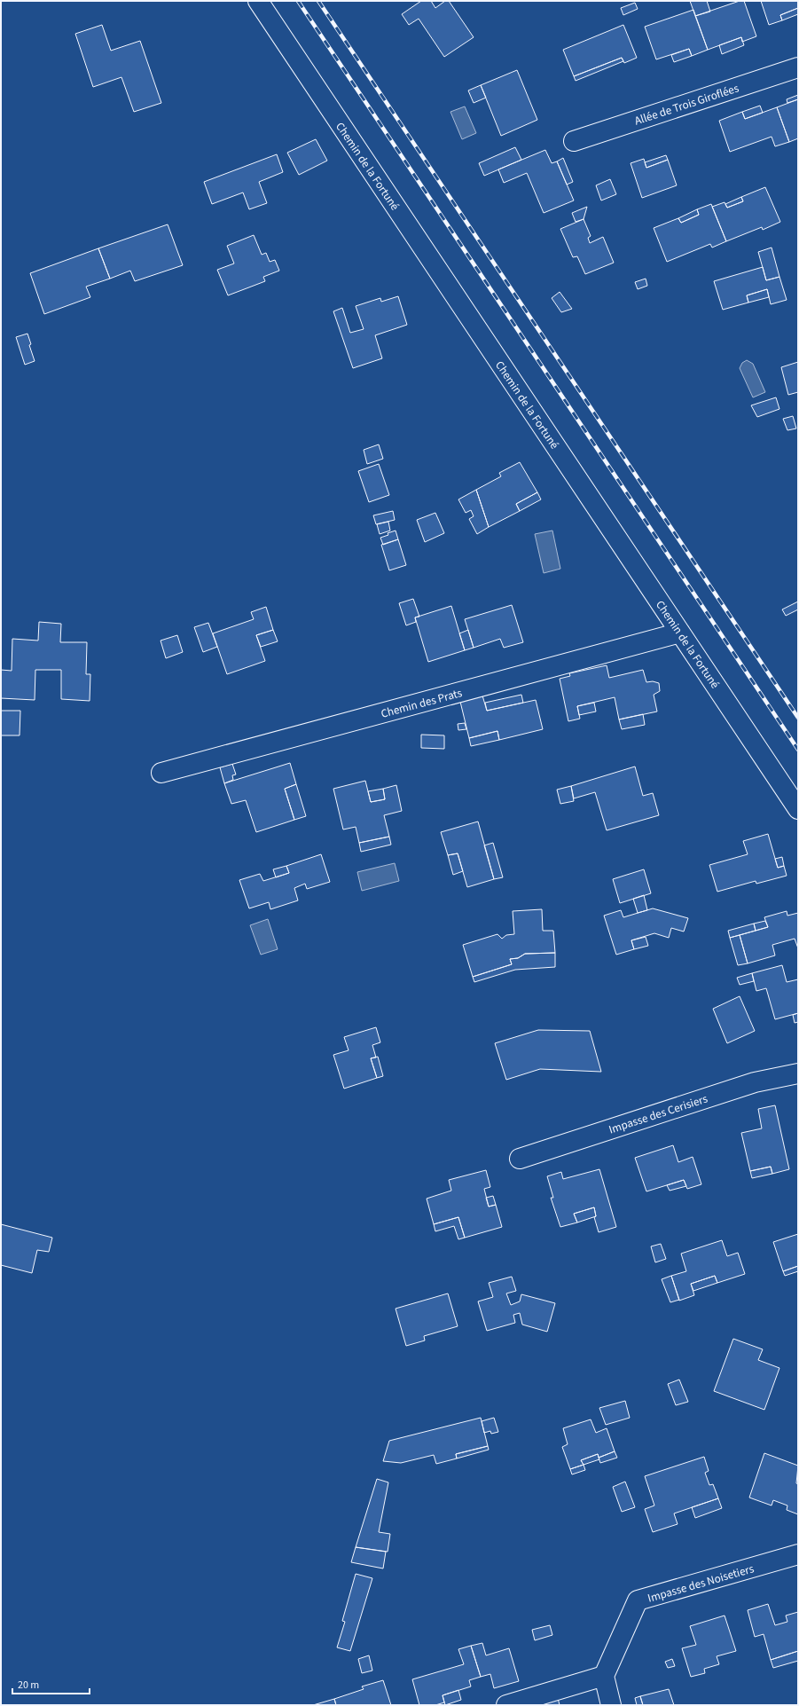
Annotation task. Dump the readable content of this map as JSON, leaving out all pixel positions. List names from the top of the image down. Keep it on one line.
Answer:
{"streets":{"street":["Allée de Trois Giroflées","Chemin de la Fortuné","Chemin des Prats","Impasse des Cerisiers","Impasse des Noisetiers"]},"crossings":[["Chemin de la Fortuné","Chemin des Prats"]],"scale_bar":"20 m"}
